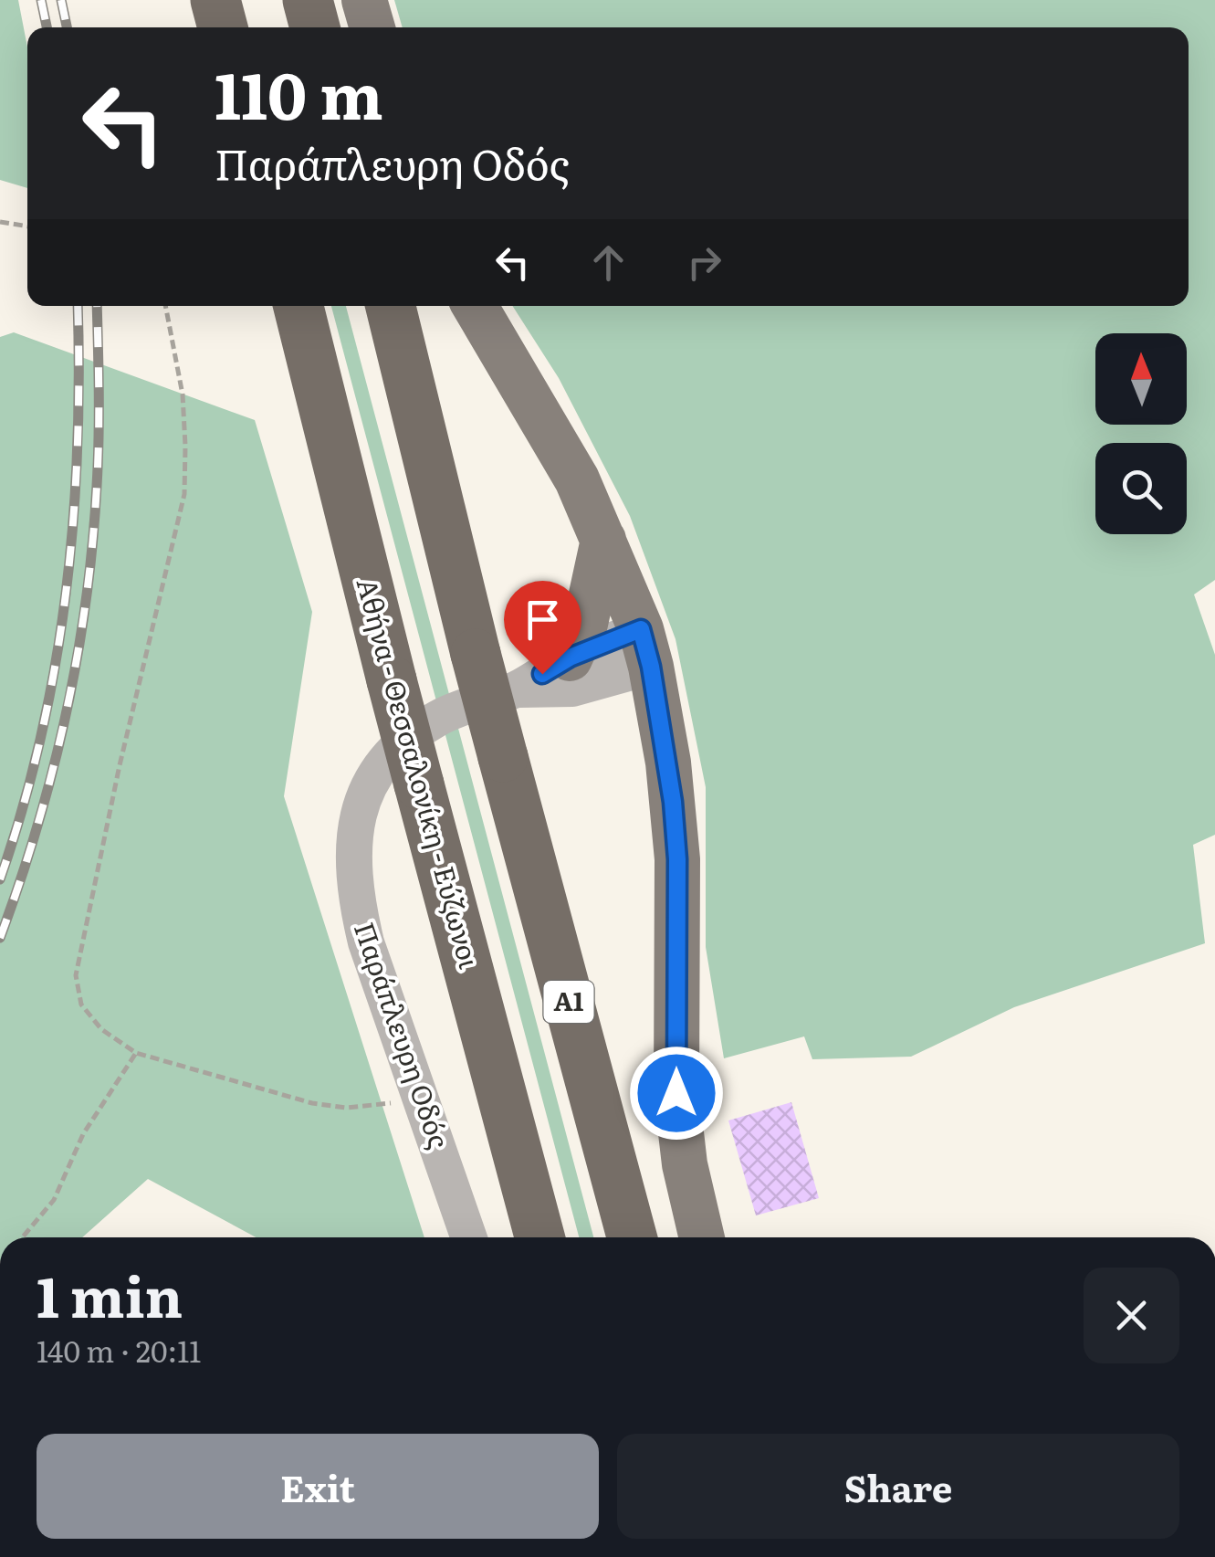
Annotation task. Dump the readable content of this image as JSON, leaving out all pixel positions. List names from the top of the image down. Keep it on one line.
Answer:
{"streets":{"highway":["Αθήνα - Θεσσαλονίκη - Εύζωνοι","Α1"],"street":["Παράπλευρη Οδός"]},"north":"top","page":{"turn":["110 m","Παράπλευρη Οδός"],"heading":["1 min","140 m · 20:11"],"buttons":["Exit","Share"]}}
